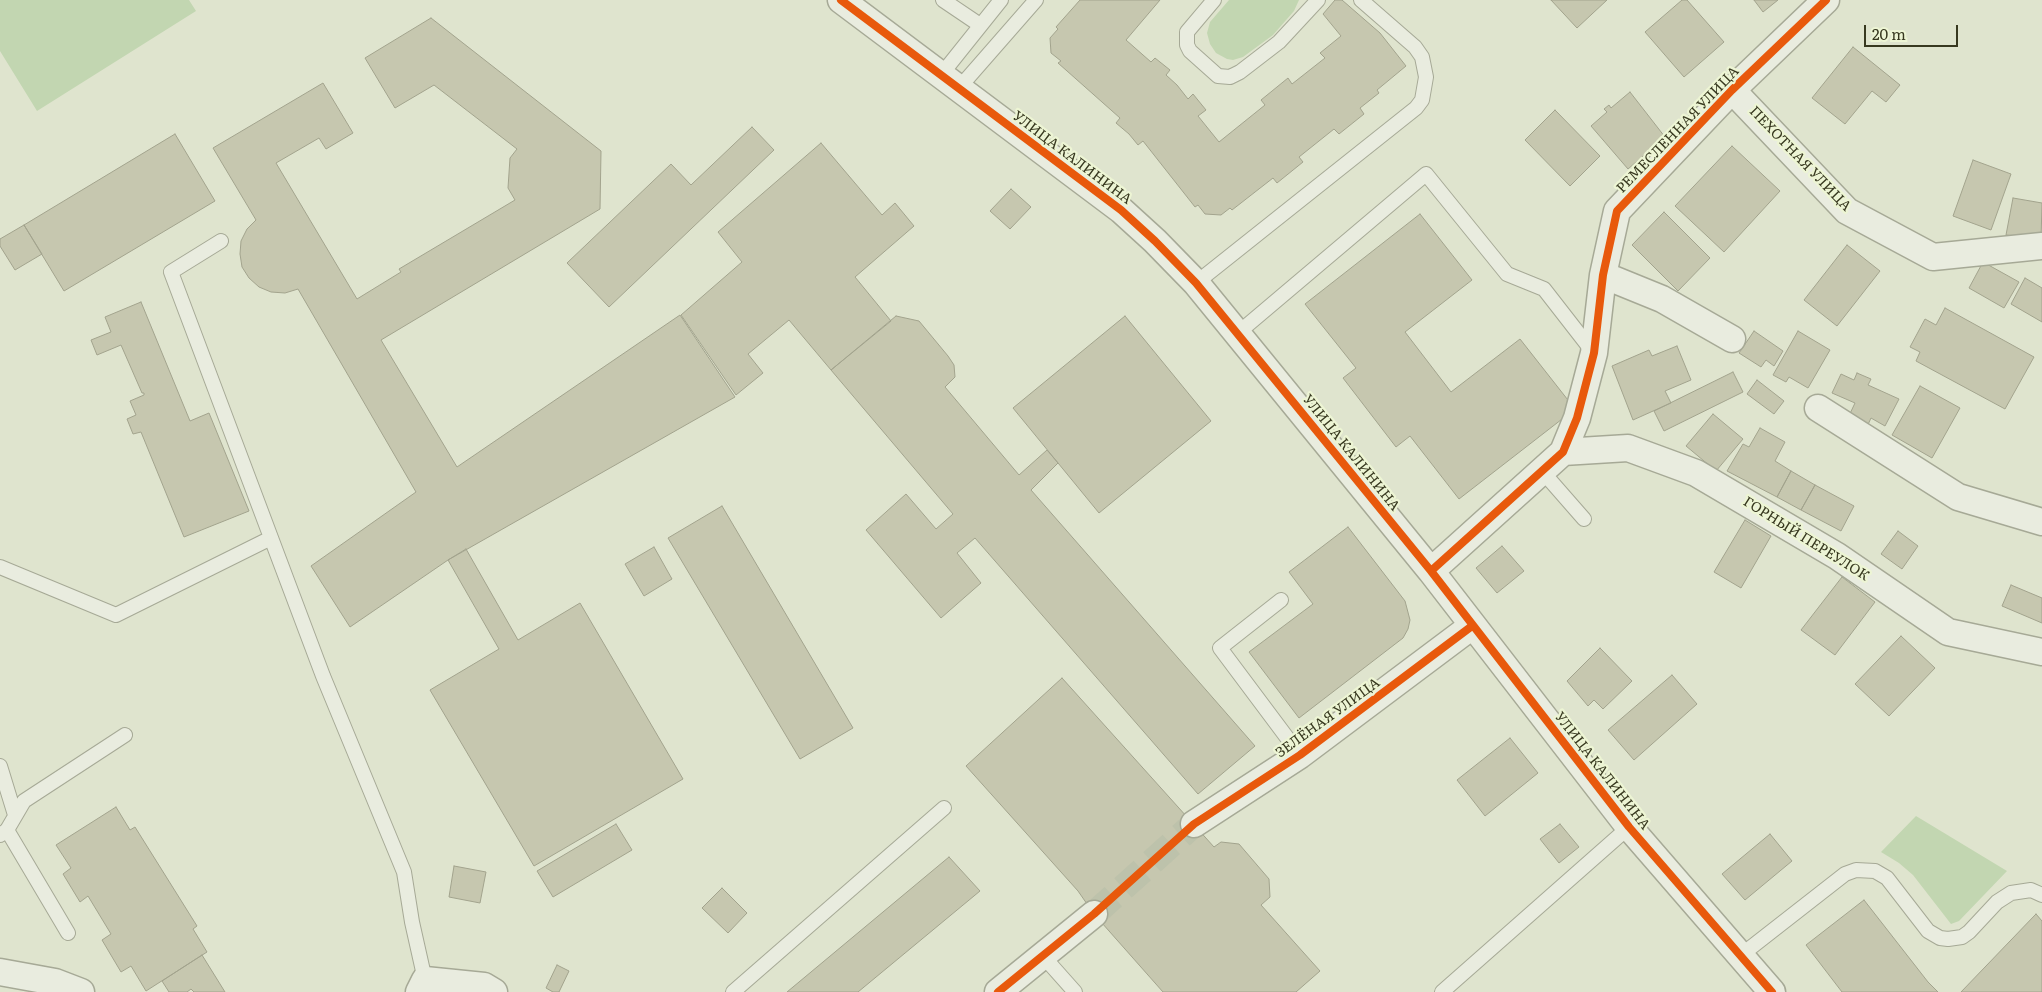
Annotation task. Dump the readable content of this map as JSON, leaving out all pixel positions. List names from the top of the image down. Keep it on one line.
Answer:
{"streets":{"street":["РЕМЕСЛЕННАЯ УЛИЦА","УЛИЦА КАЛИНИНА","ПЕХОТНАЯ УЛИЦА","ГОРНЫЙ ПЕРЕУЛОК","ЗЕЛЁНАЯ УЛИЦА"]},"crossings":[["РЕМЕСЛЕННАЯ УЛИЦА","УЛИЦА КАЛИНИНА"],["РЕМЕСЛЕННАЯ УЛИЦА","ПЕХОТНАЯ УЛИЦА"],["РЕМЕСЛЕННАЯ УЛИЦА","ГОРНЫЙ ПЕРЕУЛОК"],["УЛИЦА КАЛИНИНА","ЗЕЛЁНАЯ УЛИЦА"]],"scale_bar":"20 m"}
